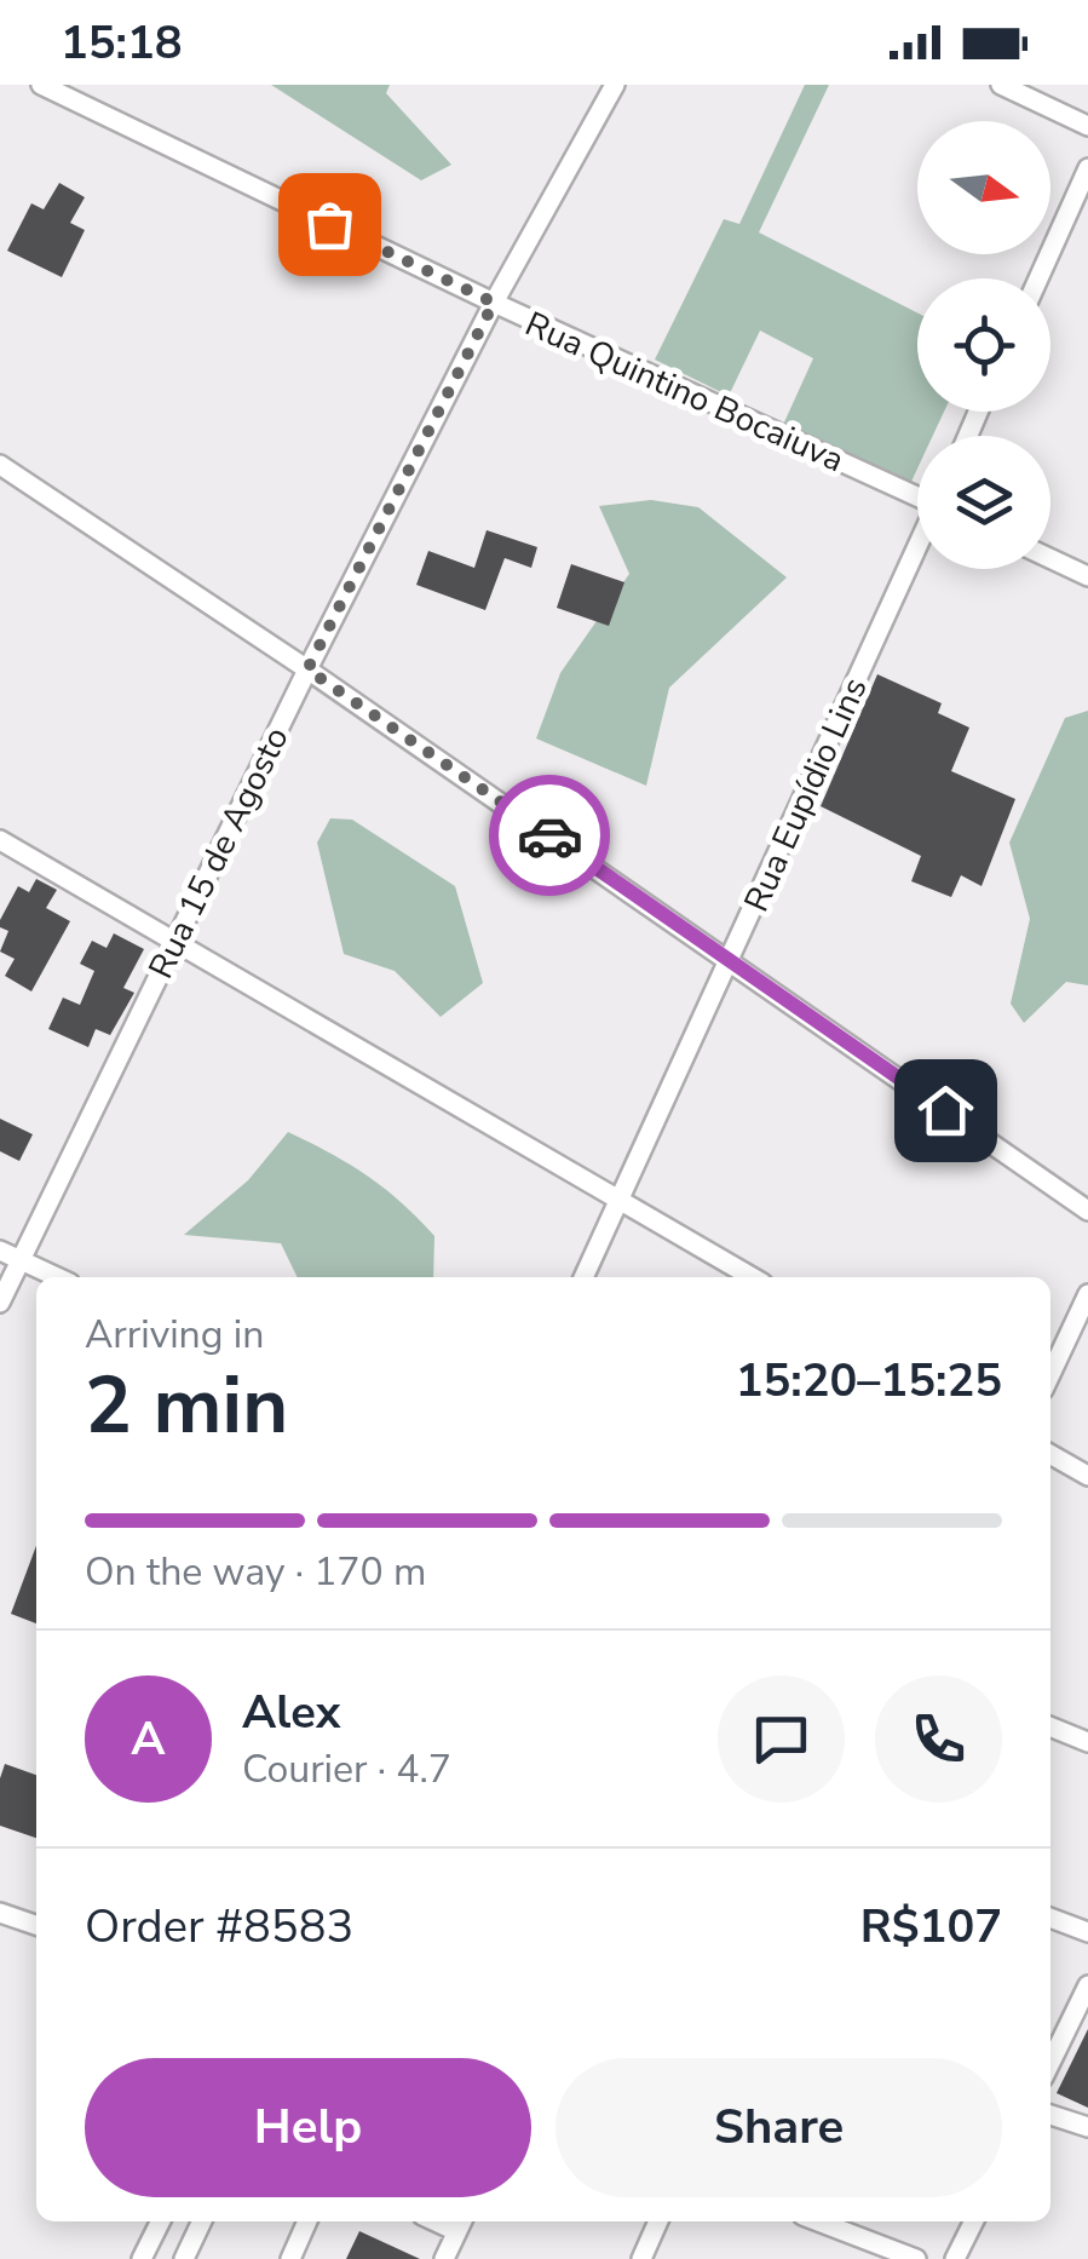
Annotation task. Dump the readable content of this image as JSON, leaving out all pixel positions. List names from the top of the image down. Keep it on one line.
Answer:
{"streets":{"street":["Rua Quintino Bocaiuva","Rua Eupídio Lins","Rua 15 de Agosto"]},"crossings":[["Rua Quintino Bocaiuva","Rua 15 de Agosto"]],"north":"right","page":{"status":"15:18","heading":["2 min","Arriving in","15:20–15:25"],"panel":["Alex","Courier · 4.7","Order #8583","R$107"],"bar":"On the way · 170 m","round":"A","buttons":["Help","Share"]}}
